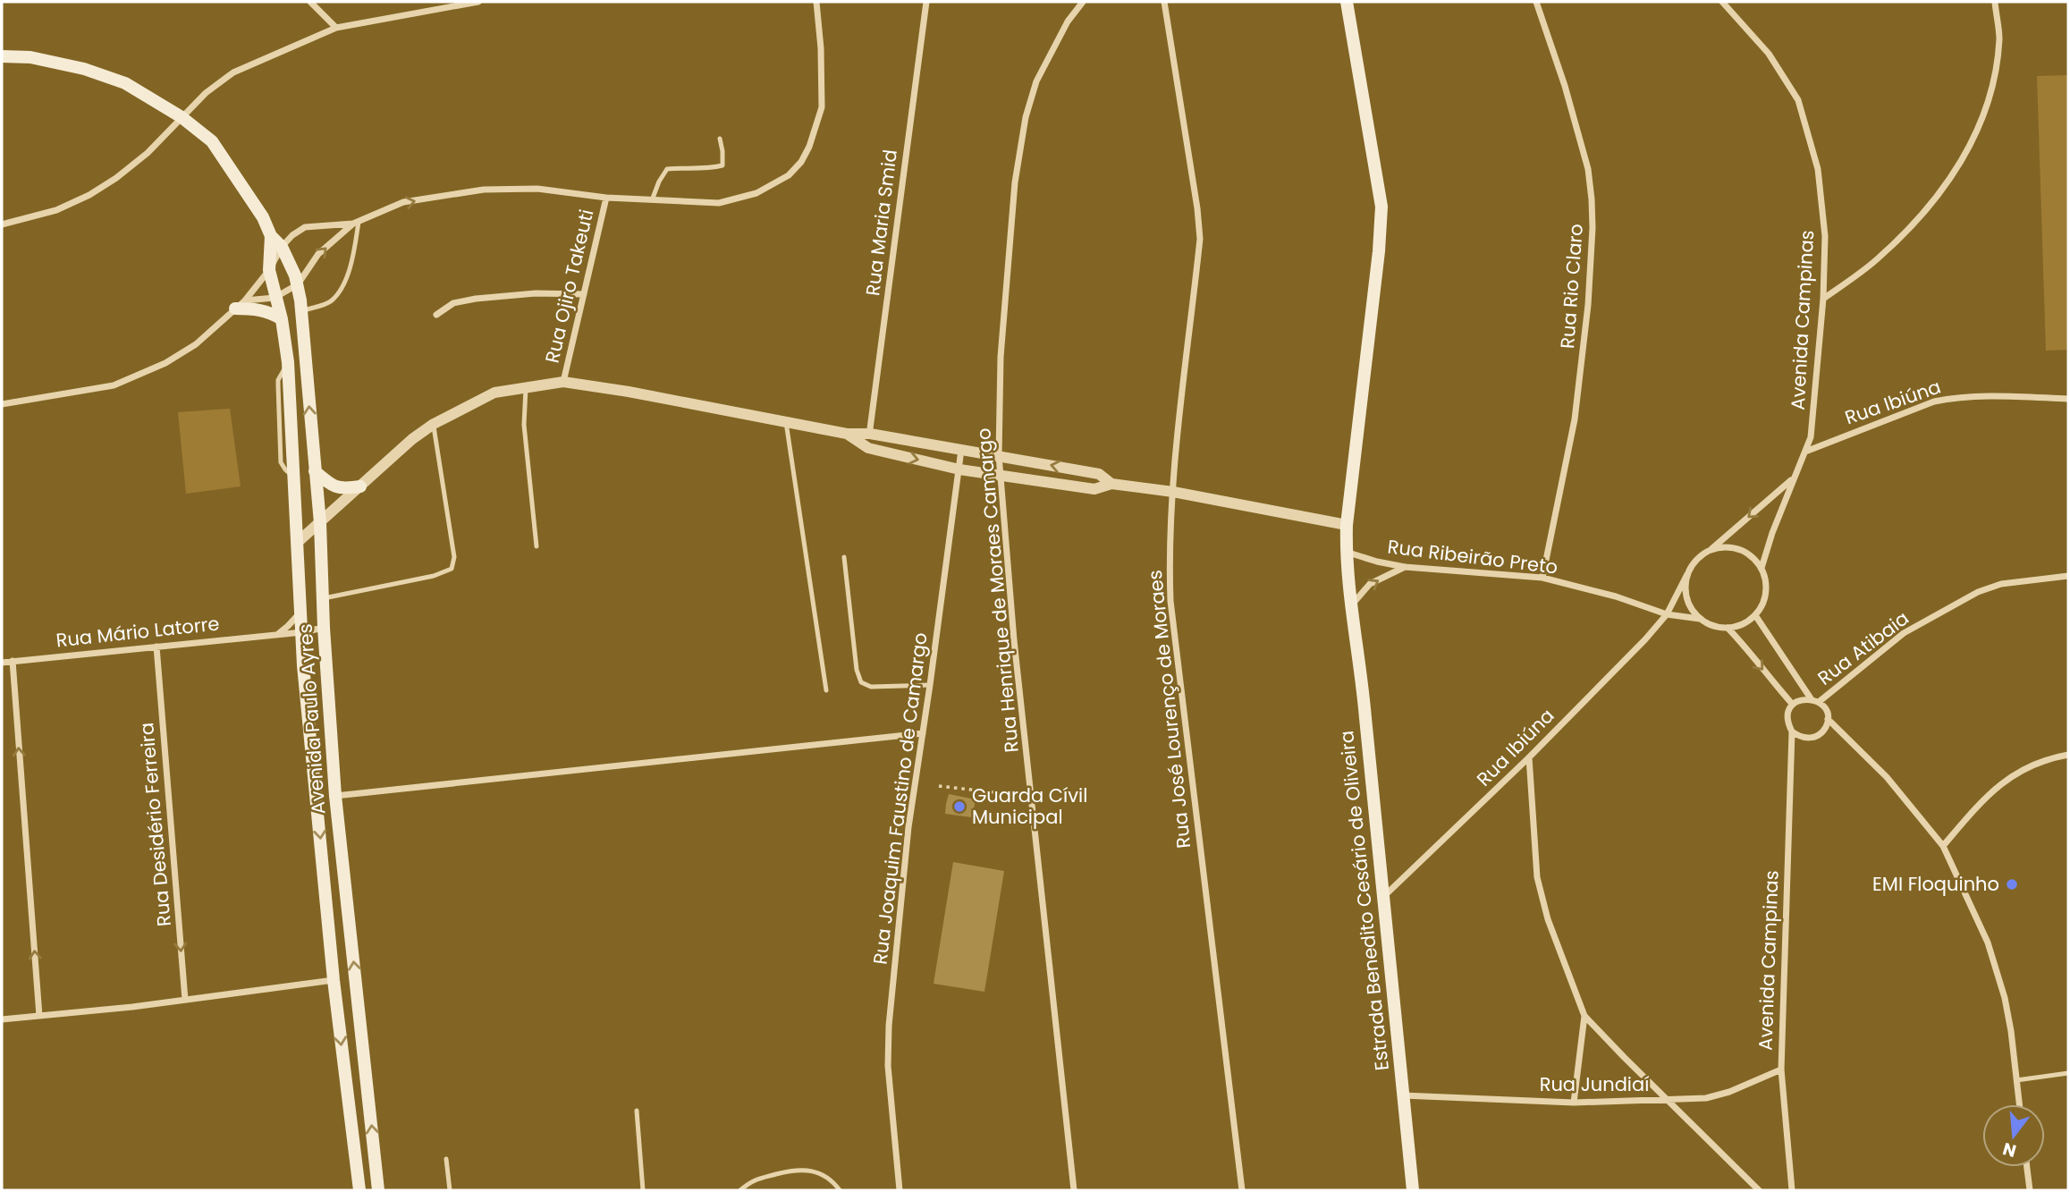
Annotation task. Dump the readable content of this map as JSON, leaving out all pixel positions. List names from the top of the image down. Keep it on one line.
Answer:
{"streets":{"main road":["Avenida Paulo Ayres","Estrada Benedito Cesário de Oliveira"],"street":["Rua Maria Smid","Rua Ojiro Takeuti","Rua Rio Claro","Avenida Campinas","Rua Ibiúna","Rua Ribeirão Preto","Rua Henrique de Moraes Camargo","Rua Mário Latorre","Rua Atibaia","Rua José Lourenço de Moraes","Rua Joaquim Faustino de Camargo","Rua Desidério Ferreira","Rua Jundiaí"]},"crossings":[["Rua Rio Claro","Rua Ribeirão Preto"],["Avenida Campinas","Rua Ibiúna"],["Avenida Campinas","Rua Atibaia"],["Avenida Campinas","Rua Jundiaí"],["Rua Ibiúna","Rua Ribeirão Preto"],["Rua Ibiúna","Estrada Benedito Cesário de Oliveira"],["Rua Ribeirão Preto","Estrada Benedito Cesário de Oliveira"],["Rua Mário Latorre","Avenida Paulo Ayres"],["Rua Mário Latorre","Rua Desidério Ferreira"],["Estrada Benedito Cesário de Oliveira","Rua Jundiaí"]],"one_way":["Rua Desidério Ferreira"],"places":["Guarda Cívil Municipal","EMI Floquinho"],"north":"bottom"}
